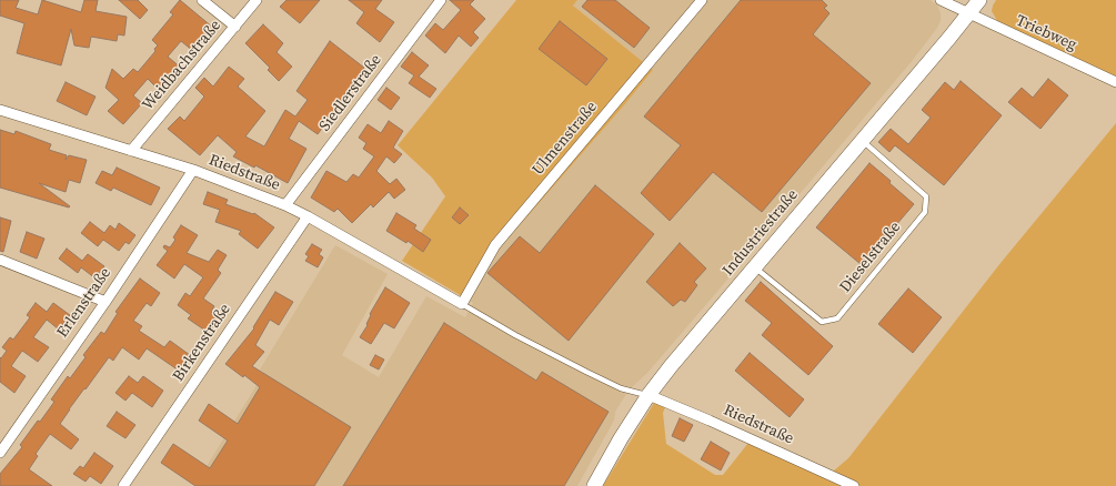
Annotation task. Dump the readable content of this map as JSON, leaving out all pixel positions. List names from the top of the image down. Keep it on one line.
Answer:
{"streets":{"street":["Triebweg","Weidbachstraße","Siedlerstraße","Ulmenstraße","Riedstraße","Industriestraße","Erlenstraße","Birkenstraße"],"lane":["Dieselstraße"]},"crossings":[["Triebweg","Industriestraße"],["Weidbachstraße","Riedstraße"],["Siedlerstraße","Riedstraße"],["Ulmenstraße","Riedstraße"],["Riedstraße","Industriestraße"],["Riedstraße","Erlenstraße"],["Riedstraße","Birkenstraße"],["Industriestraße","Dieselstraße"]]}
